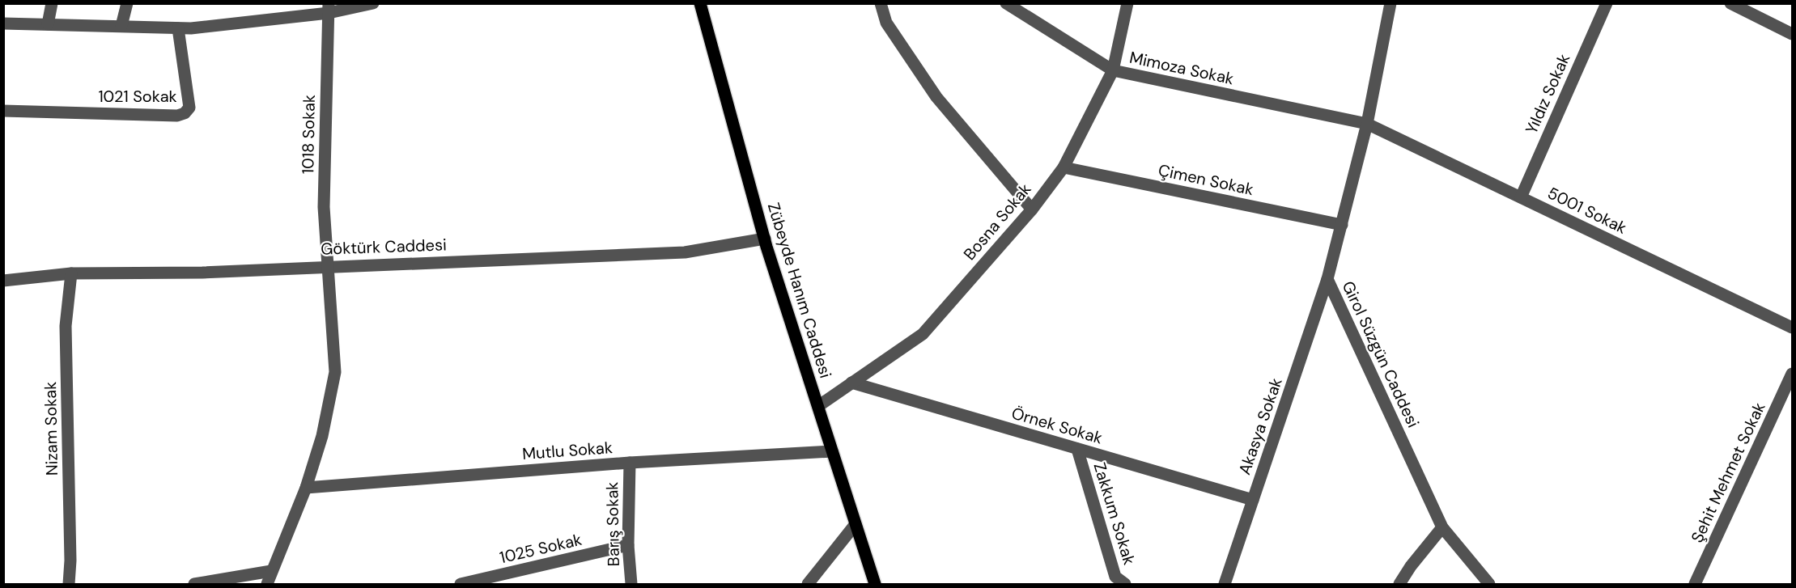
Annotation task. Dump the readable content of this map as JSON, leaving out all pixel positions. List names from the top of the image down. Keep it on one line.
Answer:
{"streets":{"main road":["Zübeyde Hanım Caddesi"],"street":["Mimoza Sokak","Yıldız Sokak","1021 Sokak","1018 Sokak","Çimen Sokak","5001 Sokak","Bosna Sokak","Göktürk Caddesi","Girol Süzgün Caddesi","Örnek Sokak","Akasya Sokak","Nizam Sokak","Mutlu Sokak","Şehit Mehmet Sokak","Zakkum Sokak","Barış Sokak","1025 Sokak"]},"crossings":[["Mimoza Sokak","5001 Sokak"],["Mimoza Sokak","Bosna Sokak"],["Mimoza Sokak","Girol Süzgün Caddesi"],["Yıldız Sokak","5001 Sokak"],["1018 Sokak","Göktürk Caddesi"],["1018 Sokak","Mutlu Sokak"],["Çimen Sokak","Bosna Sokak"],["Çimen Sokak","Girol Süzgün Caddesi"],["5001 Sokak","Girol Süzgün Caddesi"],["Bosna Sokak","Zübeyde Hanım Caddesi"],["Bosna Sokak","Örnek Sokak"],["Göktürk Caddesi","Zübeyde Hanım Caddesi"],["Göktürk Caddesi","Nizam Sokak"],["Zübeyde Hanım Caddesi","Mutlu Sokak"],["Girol Süzgün Caddesi","Akasya Sokak"],["Örnek Sokak","Akasya Sokak"],["Örnek Sokak","Zakkum Sokak"],["Mutlu Sokak","Barış Sokak"],["Barış Sokak","1025 Sokak"]]}
